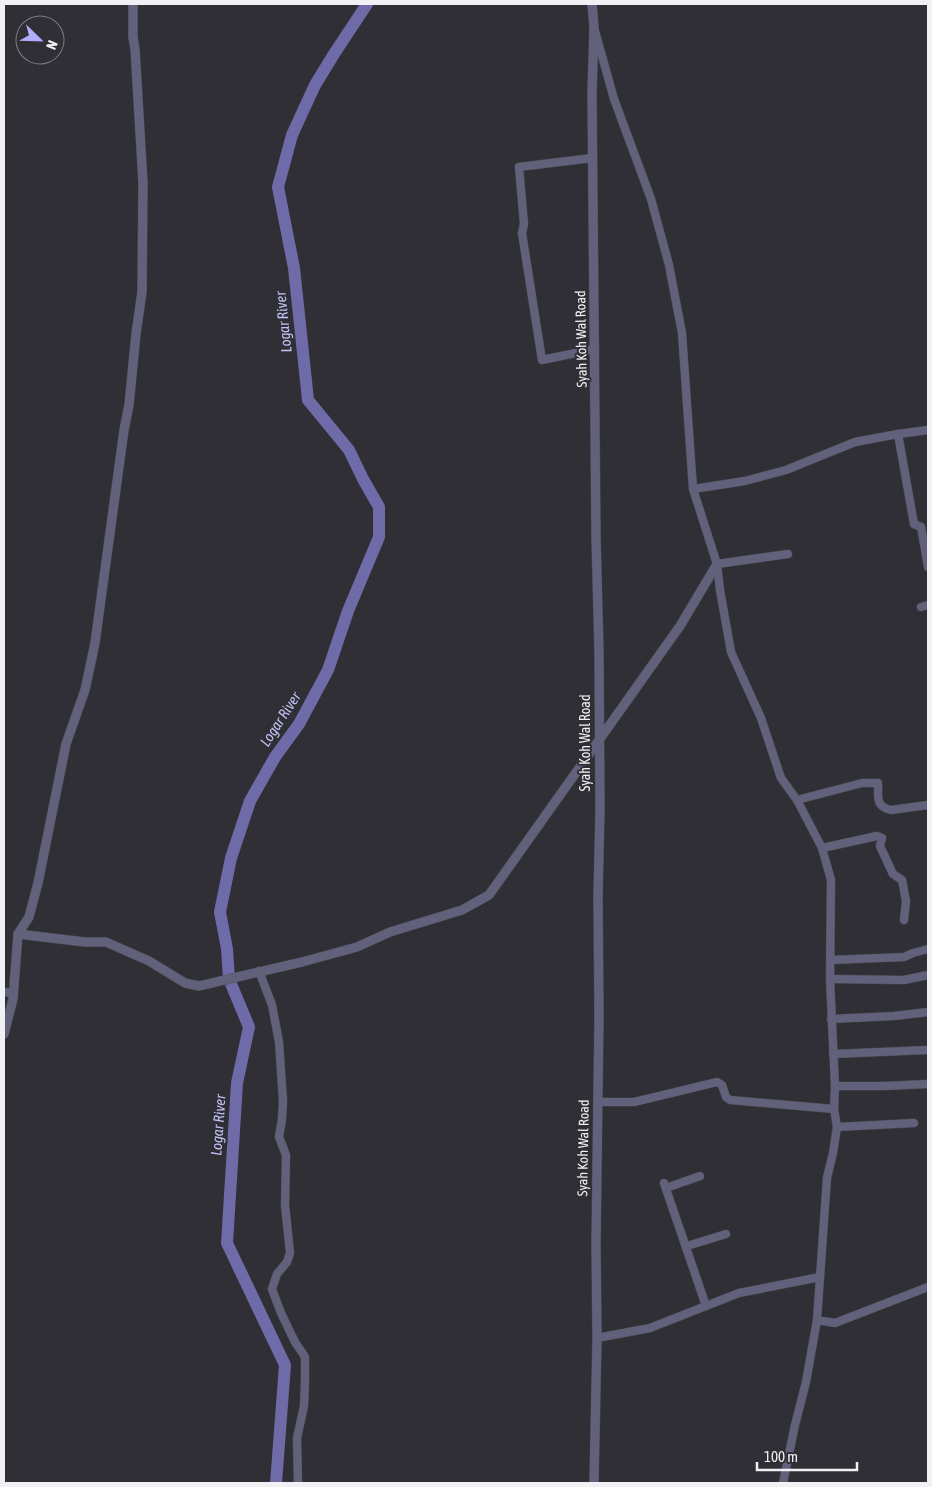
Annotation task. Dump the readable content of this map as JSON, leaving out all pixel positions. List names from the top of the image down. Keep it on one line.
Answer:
{"streets":{"street":["Syah Koh Wal Road"]},"water":["Logar River"],"scale_bar":"100 m","north":"bottom right"}
